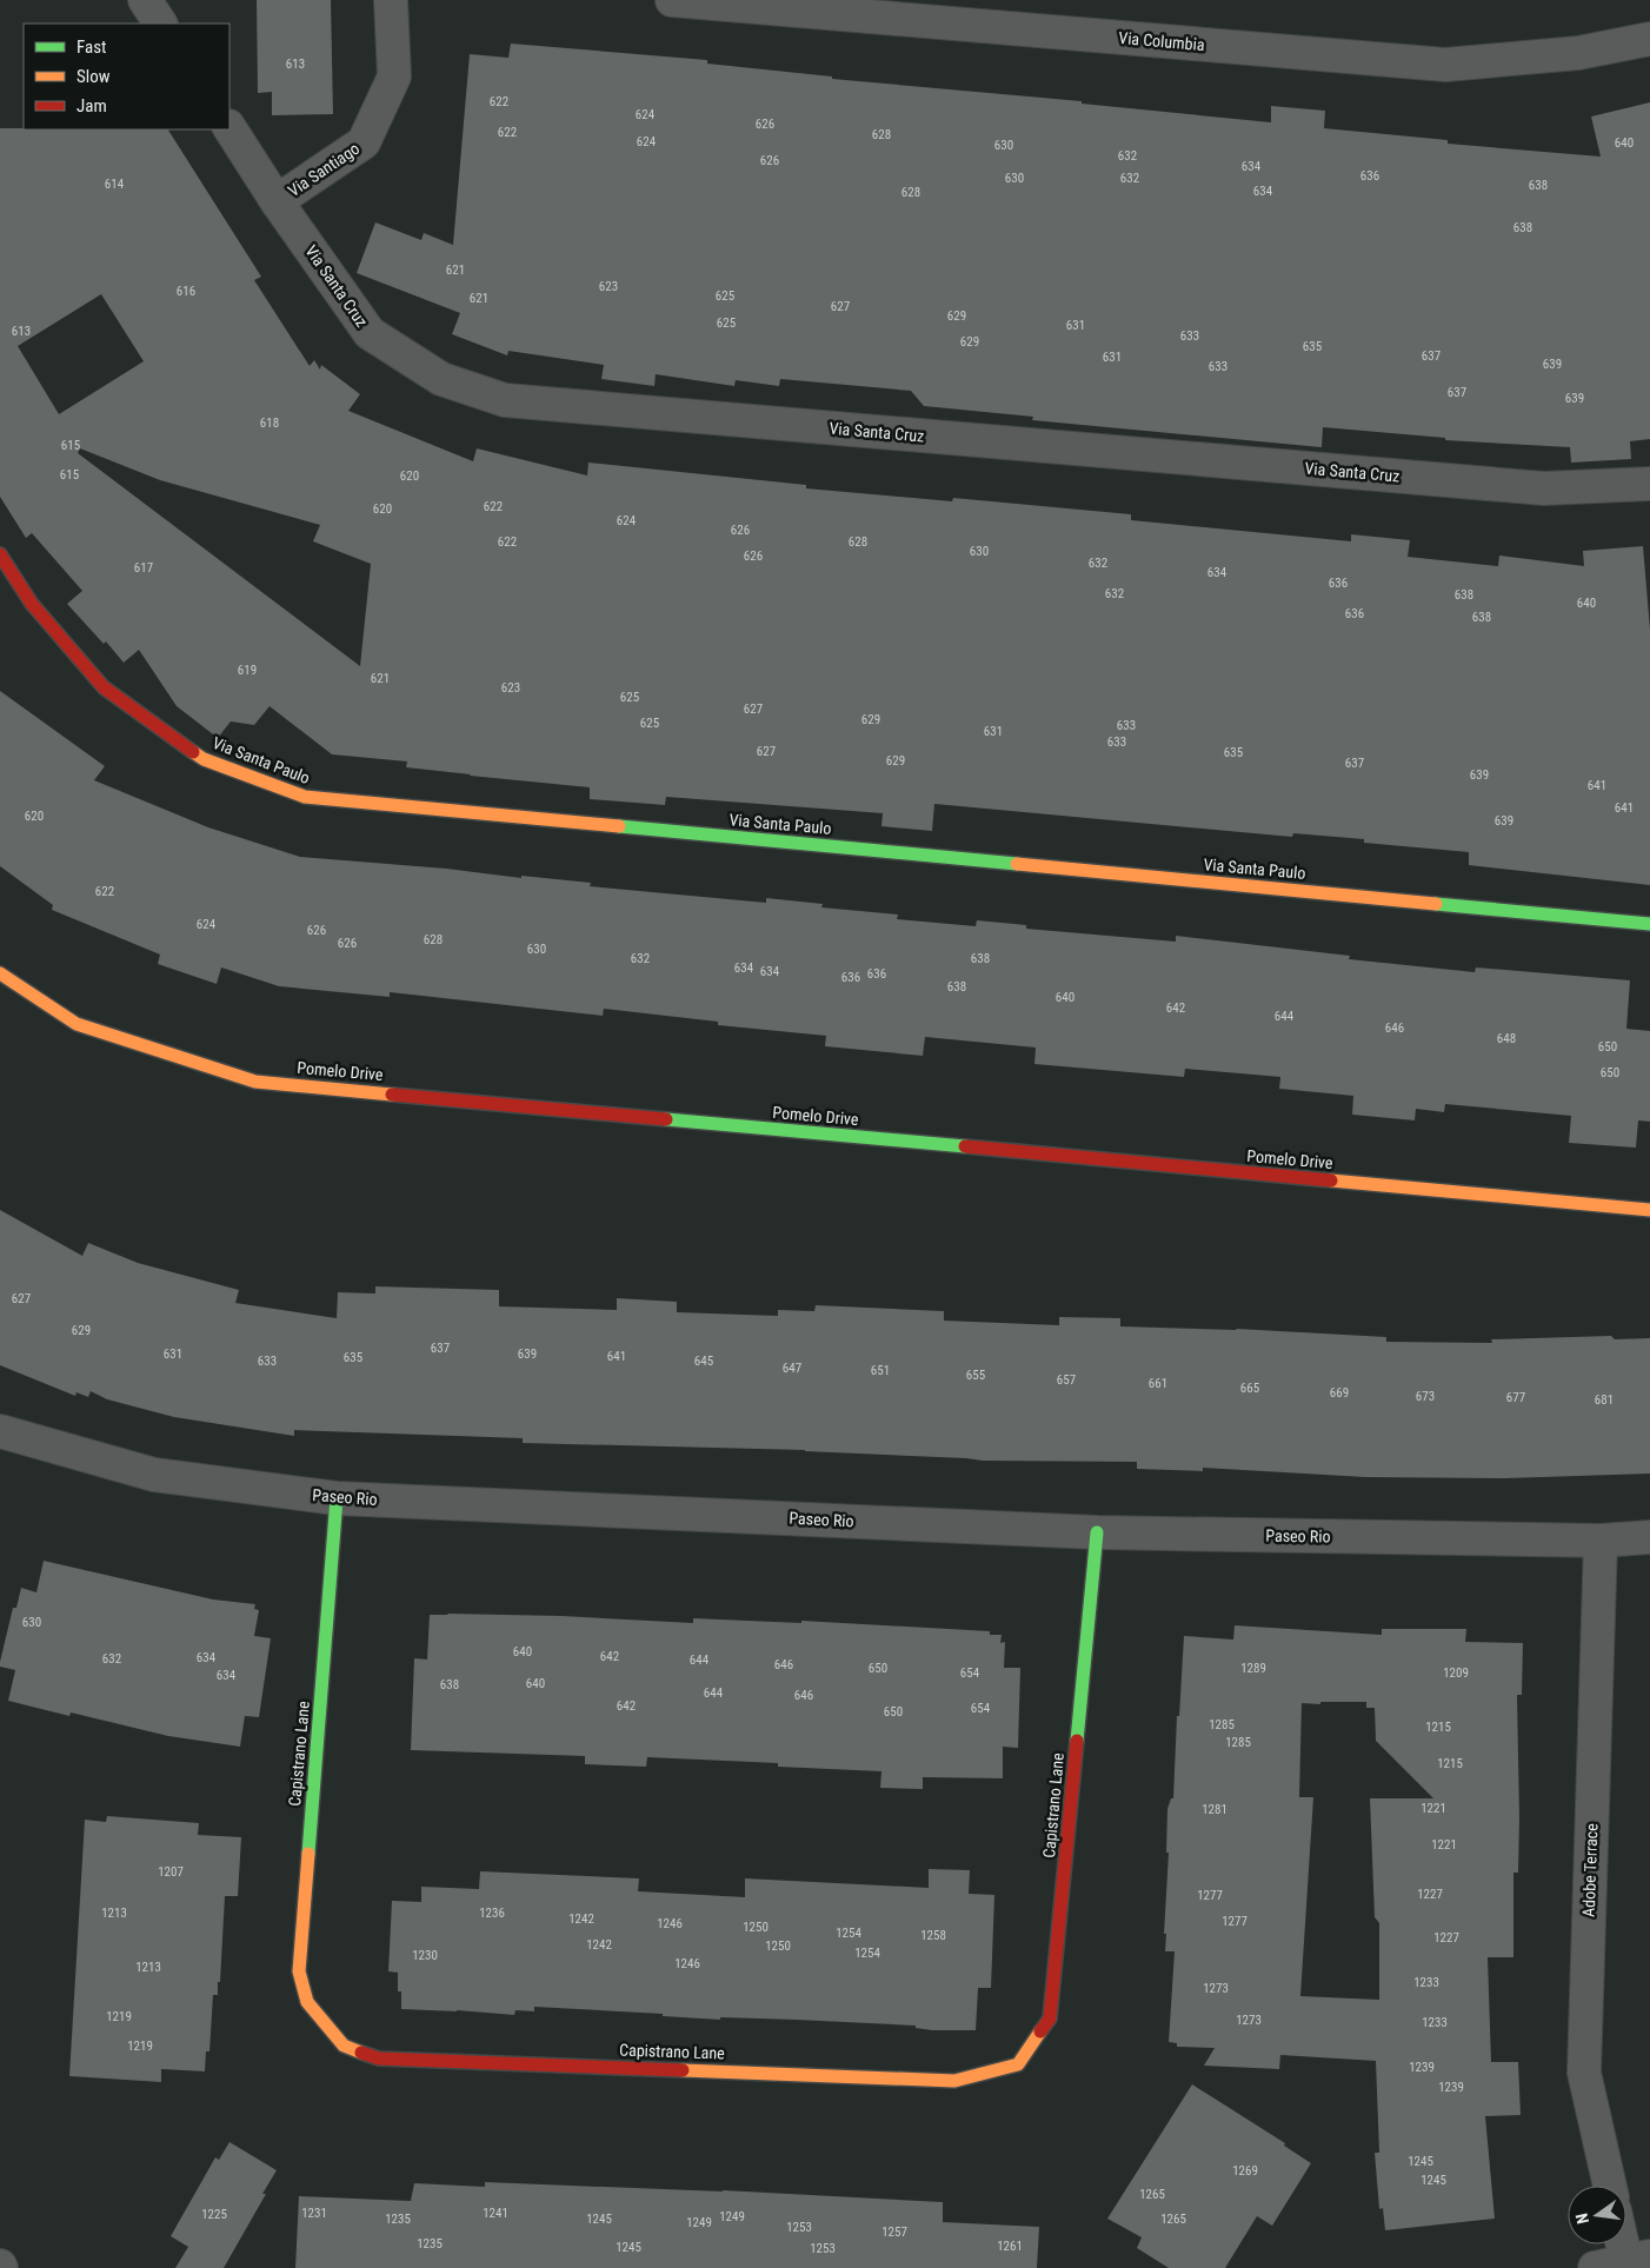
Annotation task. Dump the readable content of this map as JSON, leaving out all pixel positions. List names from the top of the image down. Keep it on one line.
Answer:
{"streets":{"street":["Via Columbia","Via Santiago","Via Santa Cruz","Via Santa Paulo","Pomelo Drive","Paseo Rio","Capistrano Lane","Adobe Terrace"]},"crossings":[["Via Santiago","Via Santa Cruz"],["Paseo Rio","Capistrano Lane"],["Paseo Rio","Adobe Terrace"]],"house_numbers":["613","622","624","626","622","628","624","640","630","632","626","634","636","630","632","614","638","634","628","638","621","623","616","625","621","627","629","625","631","613","633","629","635","637","631","639","633","637","639","618","615","615","620","622","620","624","626","622","628","630","626","632","617","634","636","632","638","640","636","638","619","621","623","625","627","629","625","633","631","633","627","635","629","637","639","641","641","620","639","622","624","626","628","626","630","632","638","634","634","636","636","638","640","642","644","646","648","650","650","627","629","637","631","639","641","635","633","645","647","651","655","657","661","665","669","673","677","681","630","640","642","634","632","644","646","650","1289","654","1209","634","640","638","644","646","642","654","650","1285","1215","1285","1215","1221","1281","1221","1207","1227","1277","1213","1236","1242","1277","1246","1250","1254","1258","1227","1242","1250","1254","1230","1246","1213","1233","1273","1219","1273","1233","1219","1239","1239","1245","1269","1245","1265","1231","1241","1225","1249","1235","1245","1265","1249","1253","1257","1235","1261","1245","1253"],"legend":["Fast","Slow","Jam"],"north":"left"}
